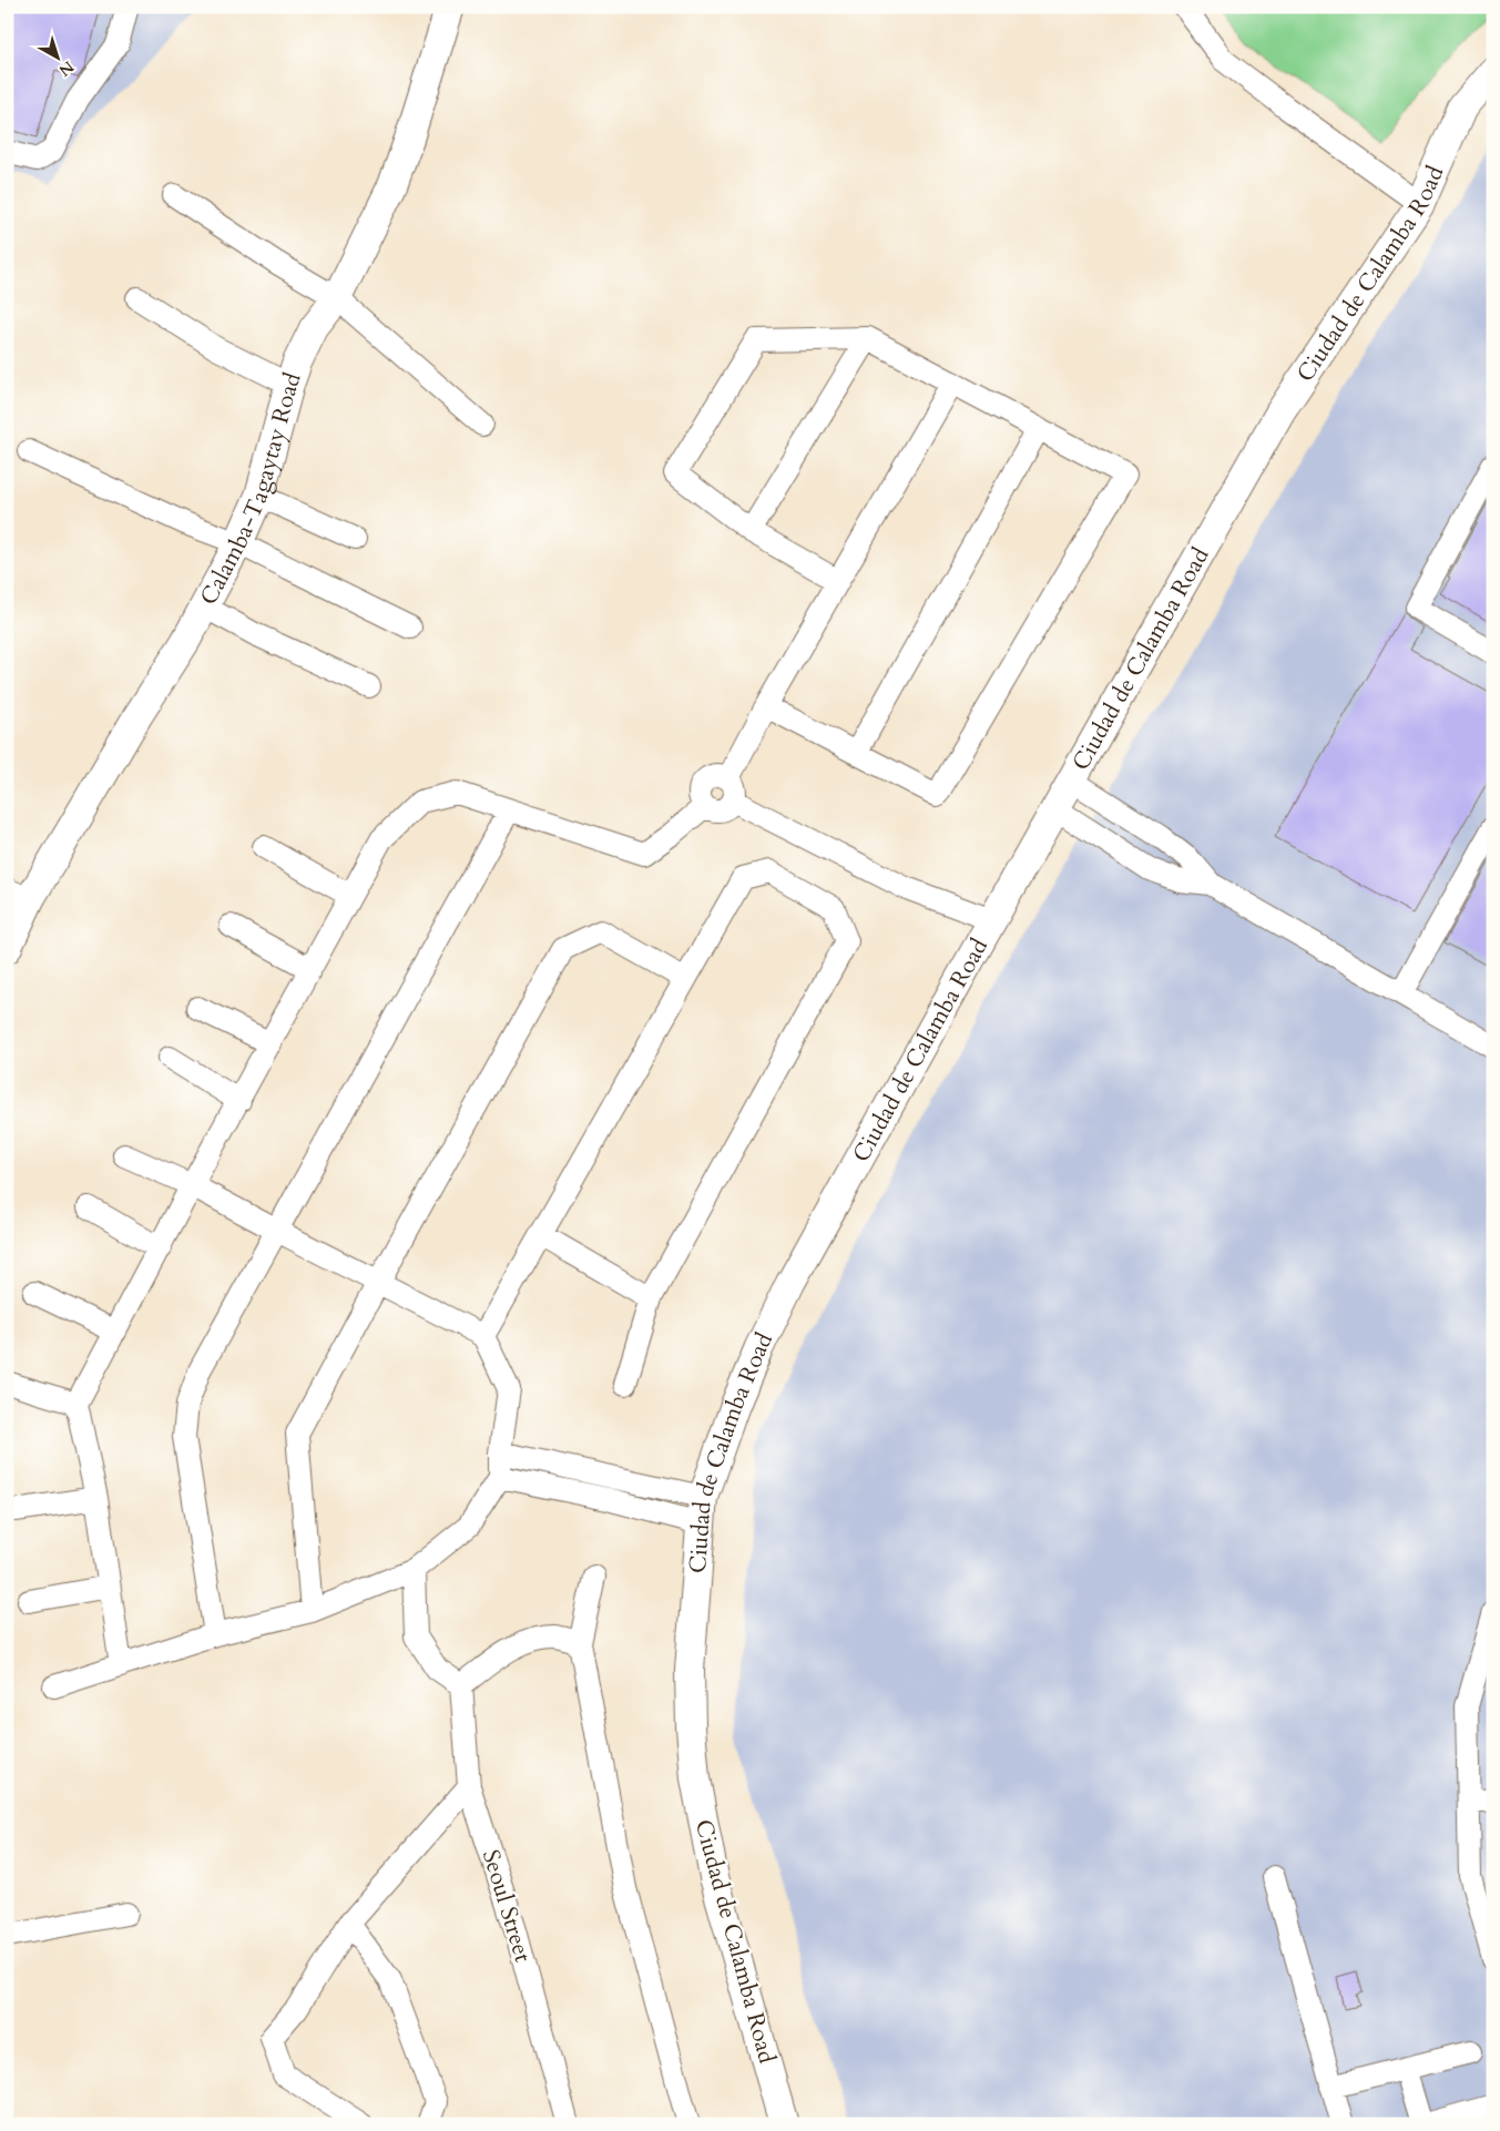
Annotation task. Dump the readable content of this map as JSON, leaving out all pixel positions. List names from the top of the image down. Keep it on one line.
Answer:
{"streets":{"main road":["Ciudad de Calamba Road","Calamba-Tagaytay Road"],"street":["Seoul Street"]},"north":"bottom right"}
